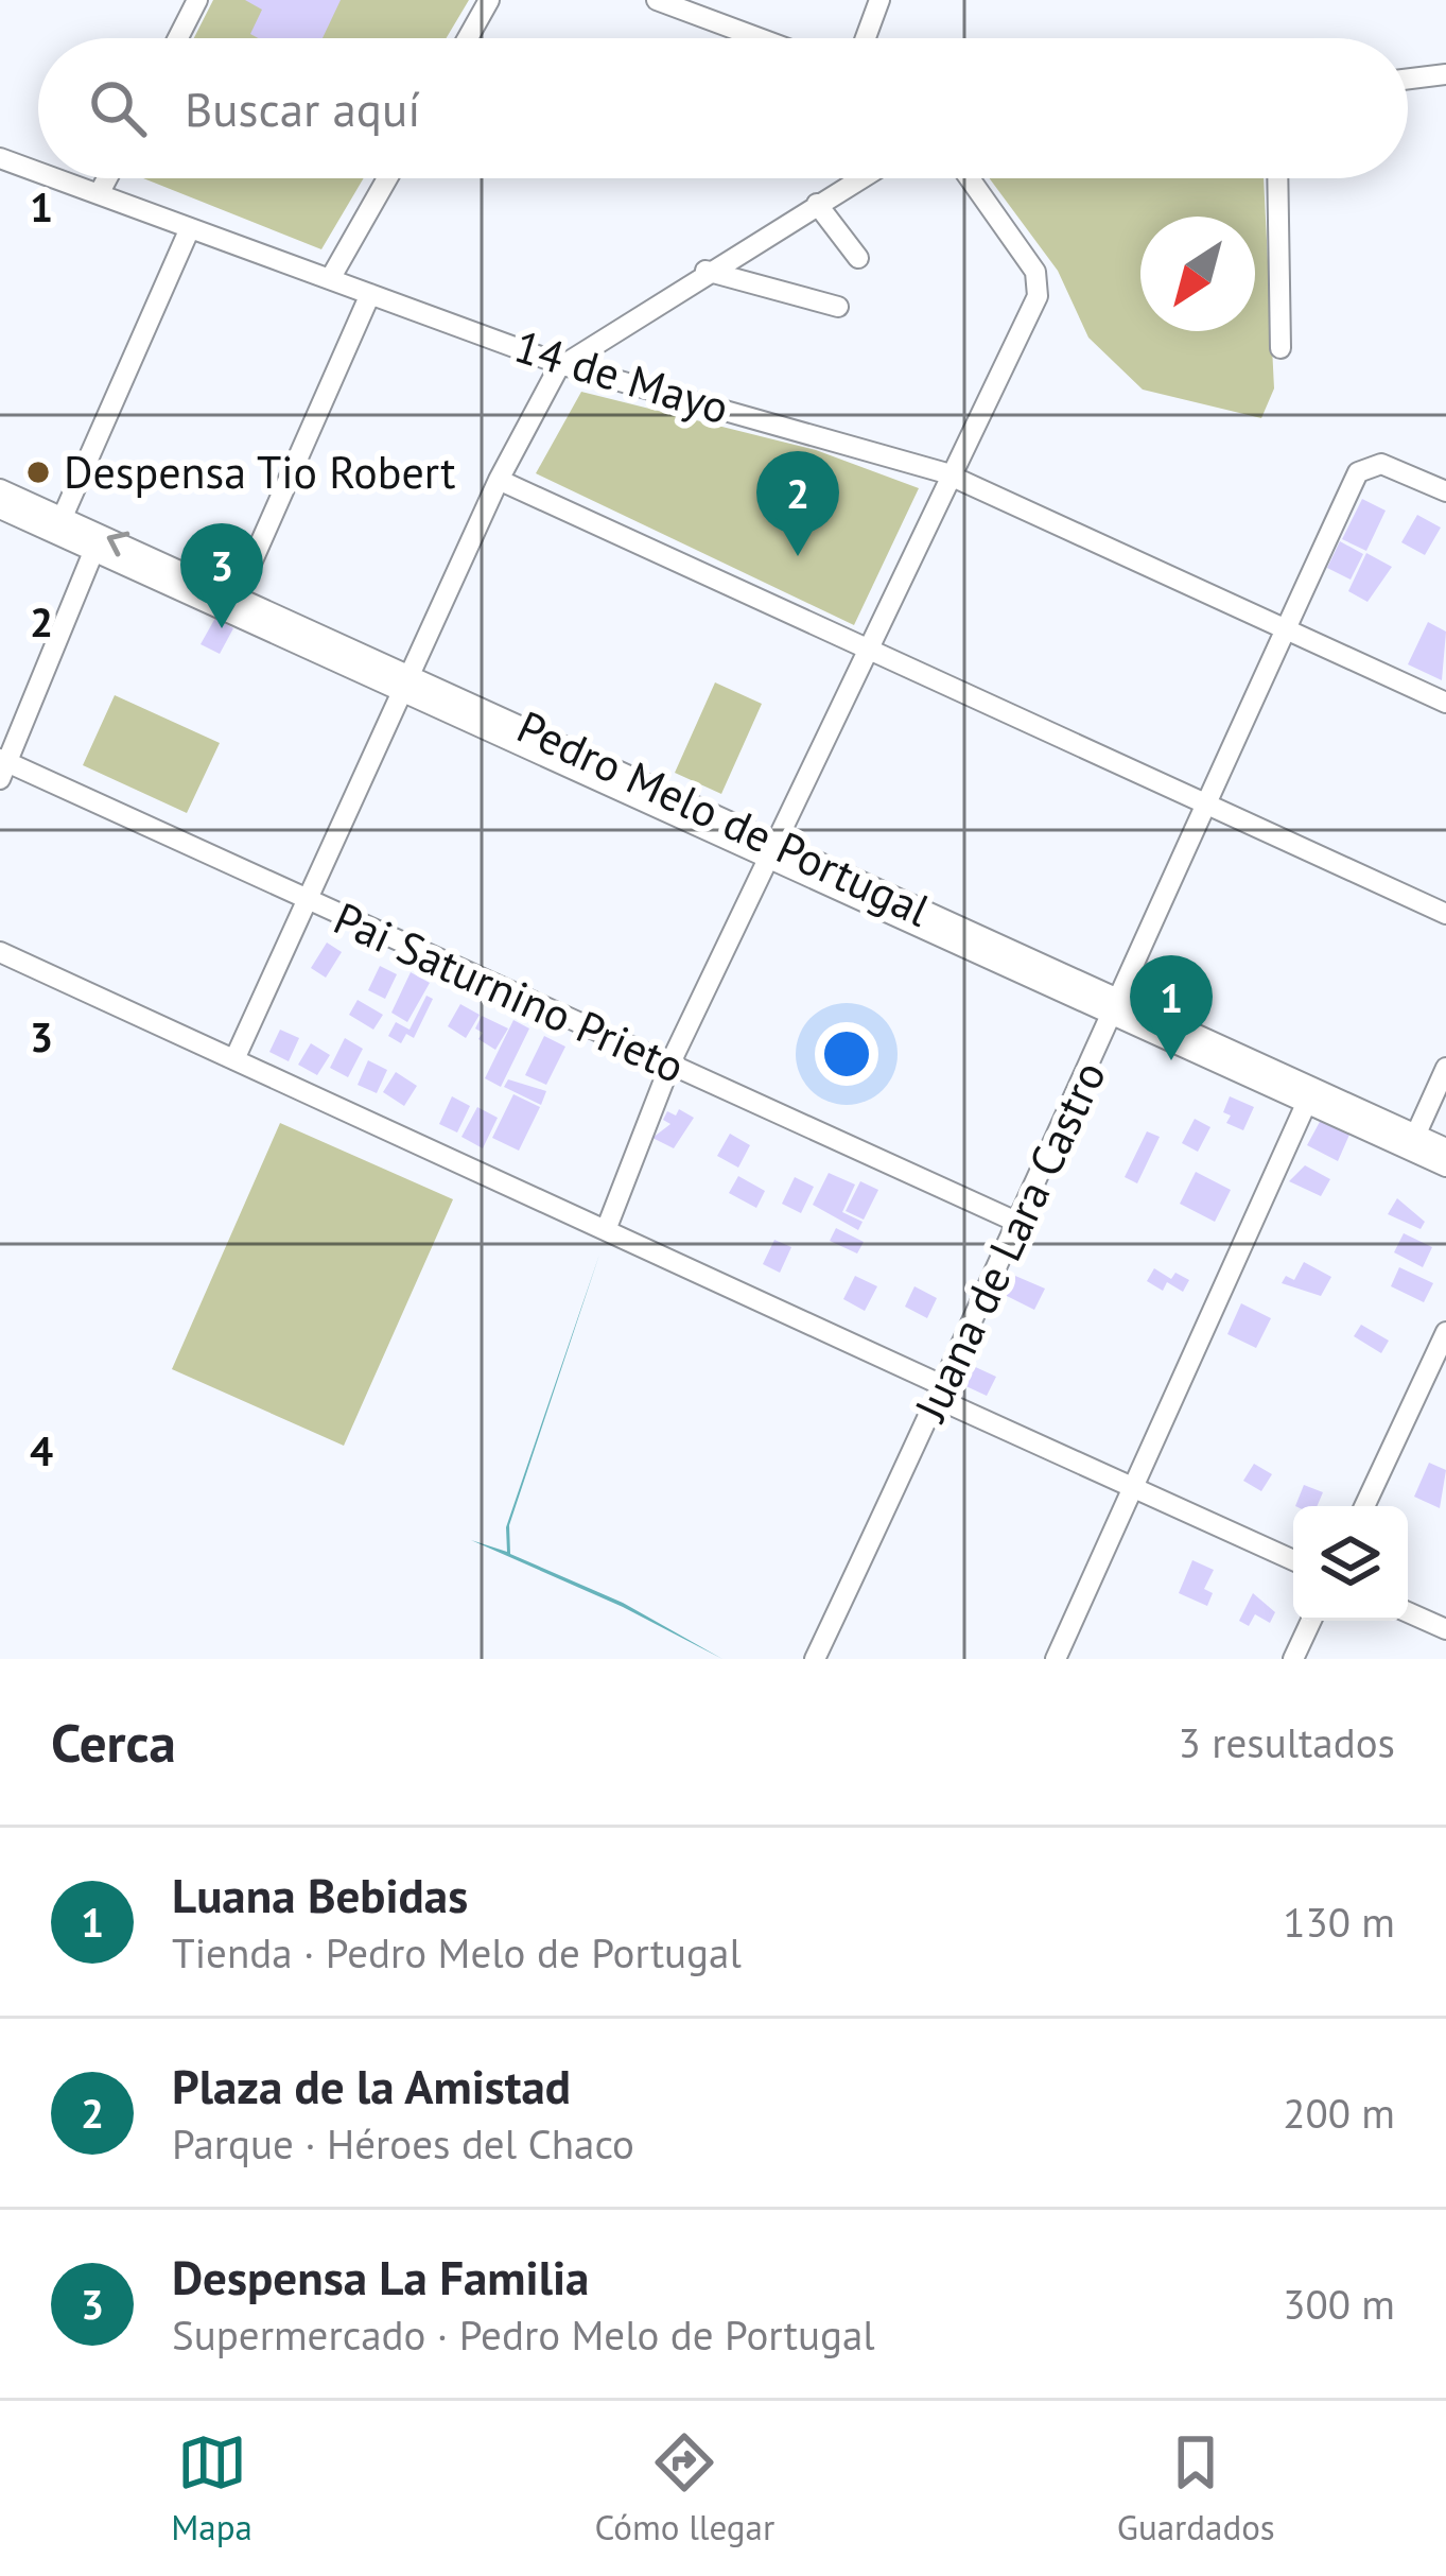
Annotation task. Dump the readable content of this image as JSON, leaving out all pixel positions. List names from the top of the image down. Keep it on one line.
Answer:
{"streets":{"street":["14 de Mayo","Pedro Melo de Portugal","Pai Saturnino Prieto","Juana de Lara Castro"]},"crossings":[["14 de Mayo","Juana de Lara Castro"],["Pedro Melo de Portugal","Juana de Lara Castro"],["Pai Saturnino Prieto","Juana de Lara Castro"]],"places":["Despensa Tio Robert"],"north":"bottom left","page":{"search":"Buscar aquí","pins":["2","3","1"],"heading":["Cerca","3 resultados"],"list":[{"mark":"1","name":"Luana Bebidas","note":"Tienda · Pedro Melo de Portugal","value":"130 m"},{"mark":"2","name":"Plaza de la Amistad","note":"Parque · Héroes del Chaco","value":"200 m"},{"mark":"3","name":"Despensa La Familia","note":"Supermercado · Pedro Melo de Portugal","value":"300 m"}],"nav":["Mapa","Cómo llegar","Guardados"]},"grid":{"rows":["1","2","3","4"]}}
